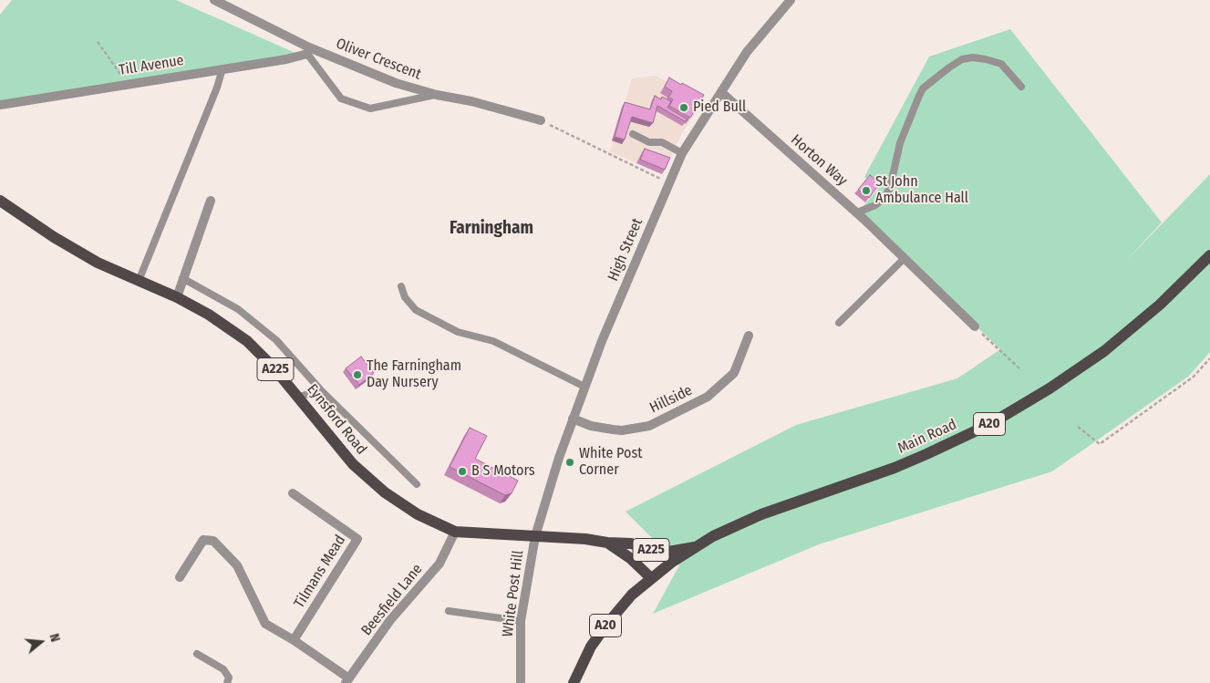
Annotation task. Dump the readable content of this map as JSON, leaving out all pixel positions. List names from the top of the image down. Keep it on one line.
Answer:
{"streets":{"main road":["A225","Eynsford Road","A20","Main Road"],"street":["Oliver Crescent","Till Avenue","Horton Way","High Street","Hillside","Tilmans Mead","White Post Hill","Beesfield Lane"]},"crossings":[["Oliver Crescent","Till Avenue"],["Horton Way","High Street"],["High Street","Hillside"],["High Street","Eynsford Road"],["High Street","White Post Hill"],["Eynsford Road","A20"],["Eynsford Road","Main Road"],["Eynsford Road","White Post Hill"],["Eynsford Road","Beesfield Lane"],["A20","Main Road"]],"districts":["Farningham"],"places":["Pied Bull","St John Ambulance Hall","The Farningham Day Nursery","White Post Corner","B S Motors"],"north":"right"}
